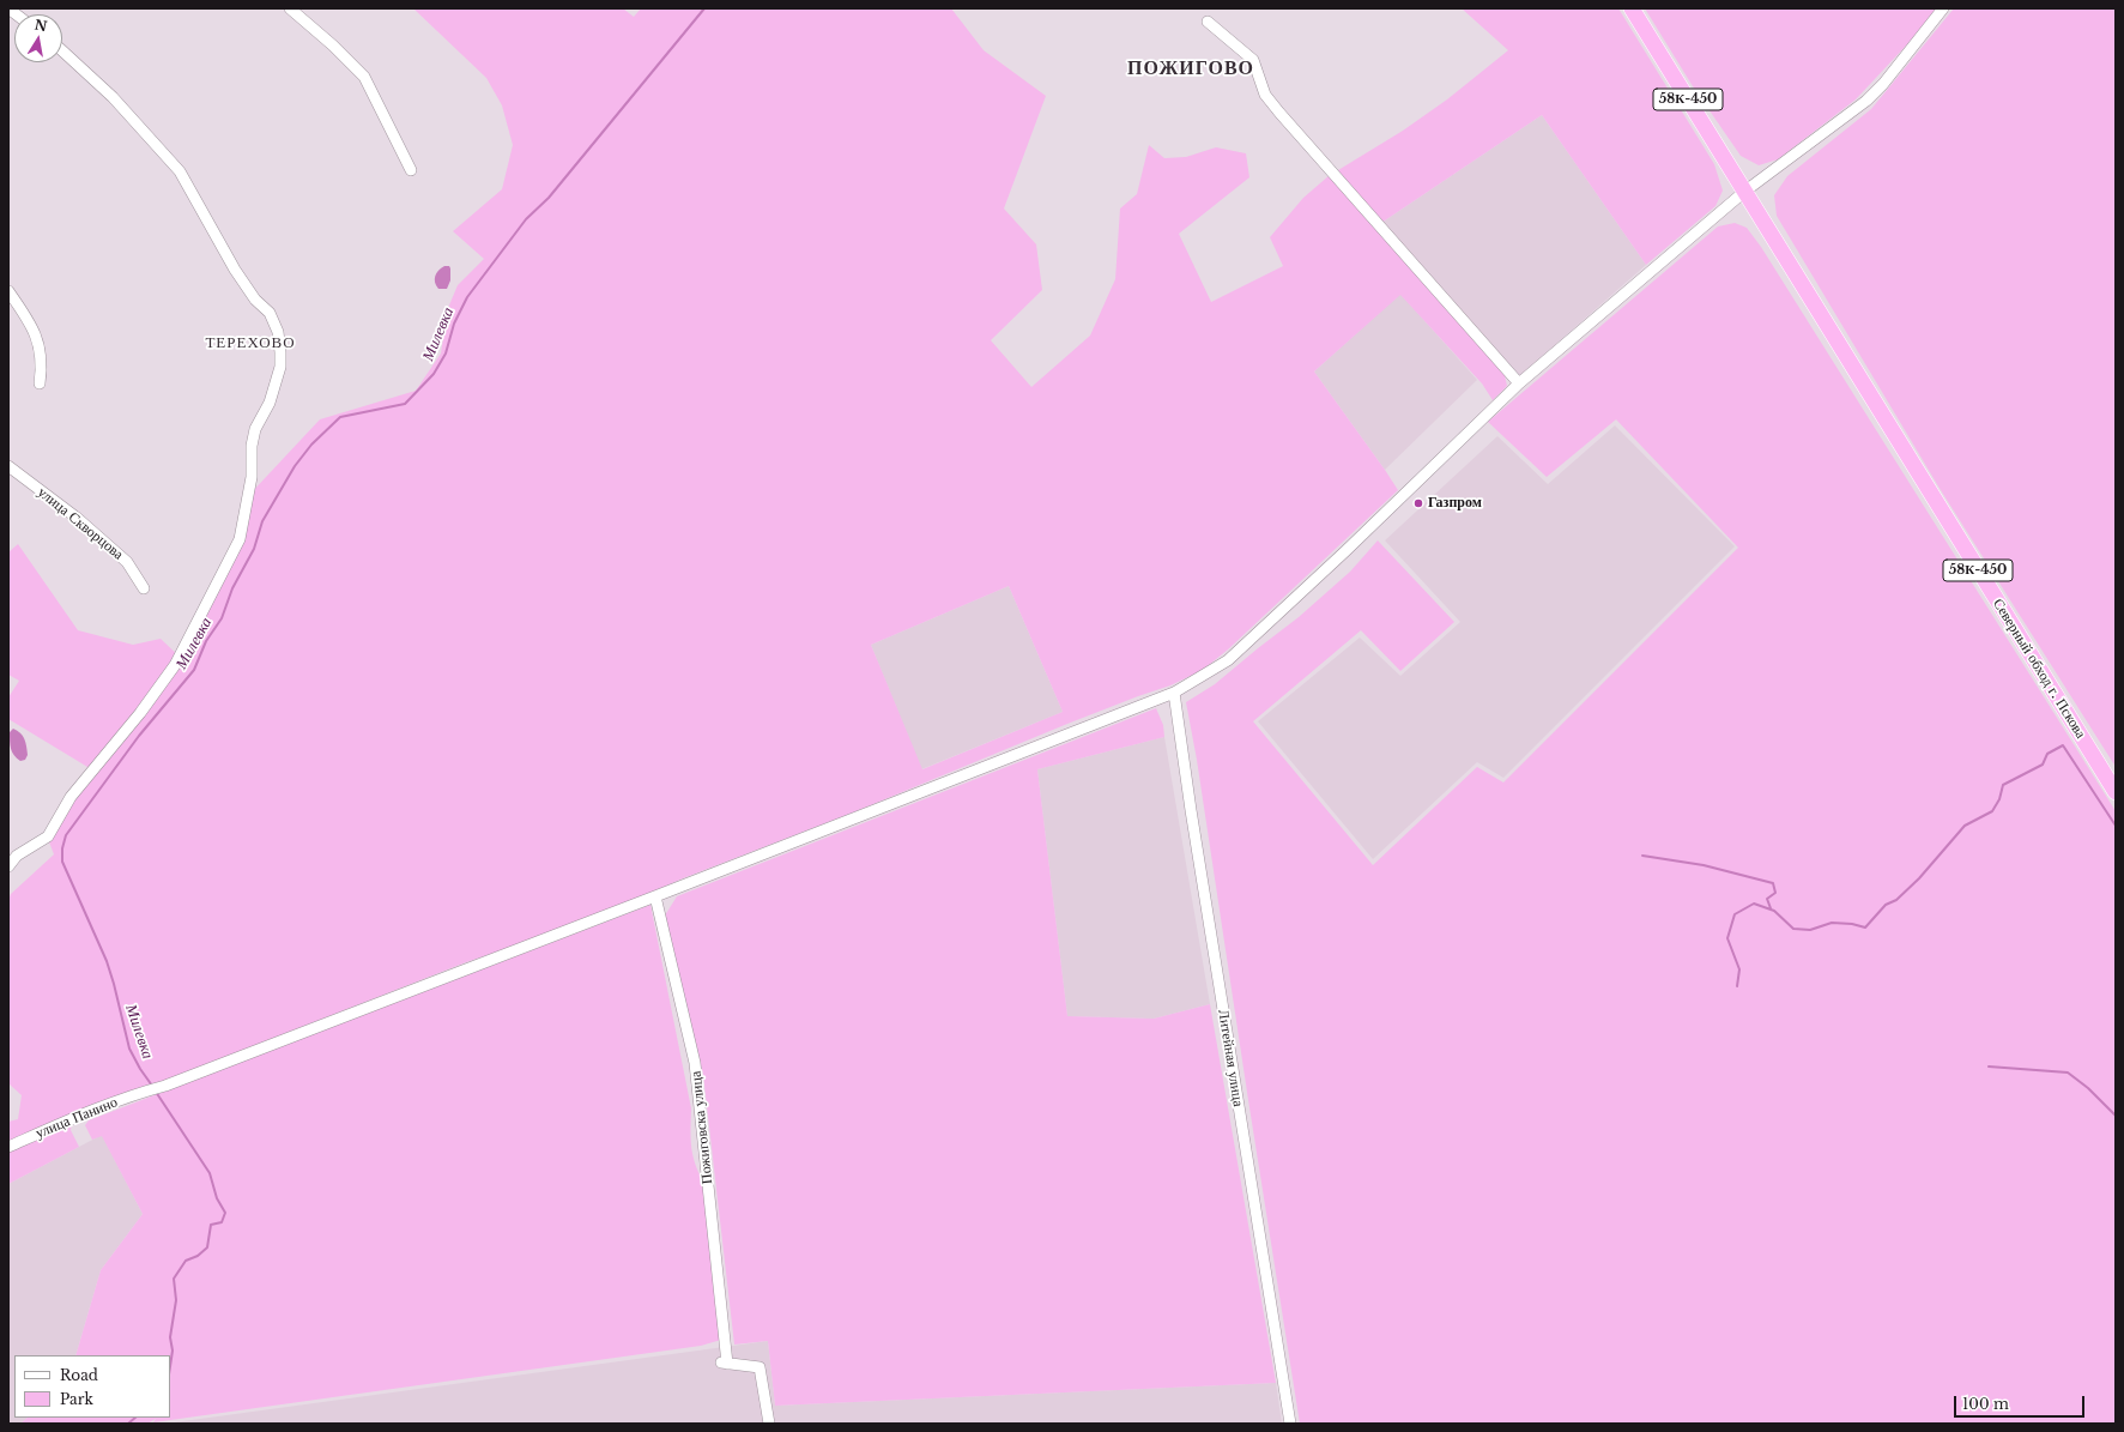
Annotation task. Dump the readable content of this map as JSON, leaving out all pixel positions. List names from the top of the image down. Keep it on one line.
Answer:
{"streets":{"highway":["58К-450","Северный обход г. Пскова"],"street":["улица Скворцова","Литейная улица","улица Панино","Пожиговска улица"]},"crossings":[["58К-450","Северный обход г. Пскова"],["58К-450","улица Панино"],["Северный обход г. Пскова","улица Панино"],["Литейная улица","улица Панино"],["улица Панино","Пожиговска улица"]],"districts":["ПОЖИГОВО","ТЕРЕХОВО"],"water":["Милевка"],"places":["Газпром"],"legend":["Road","Park"],"scale_bar":"100 m","north":"top"}
